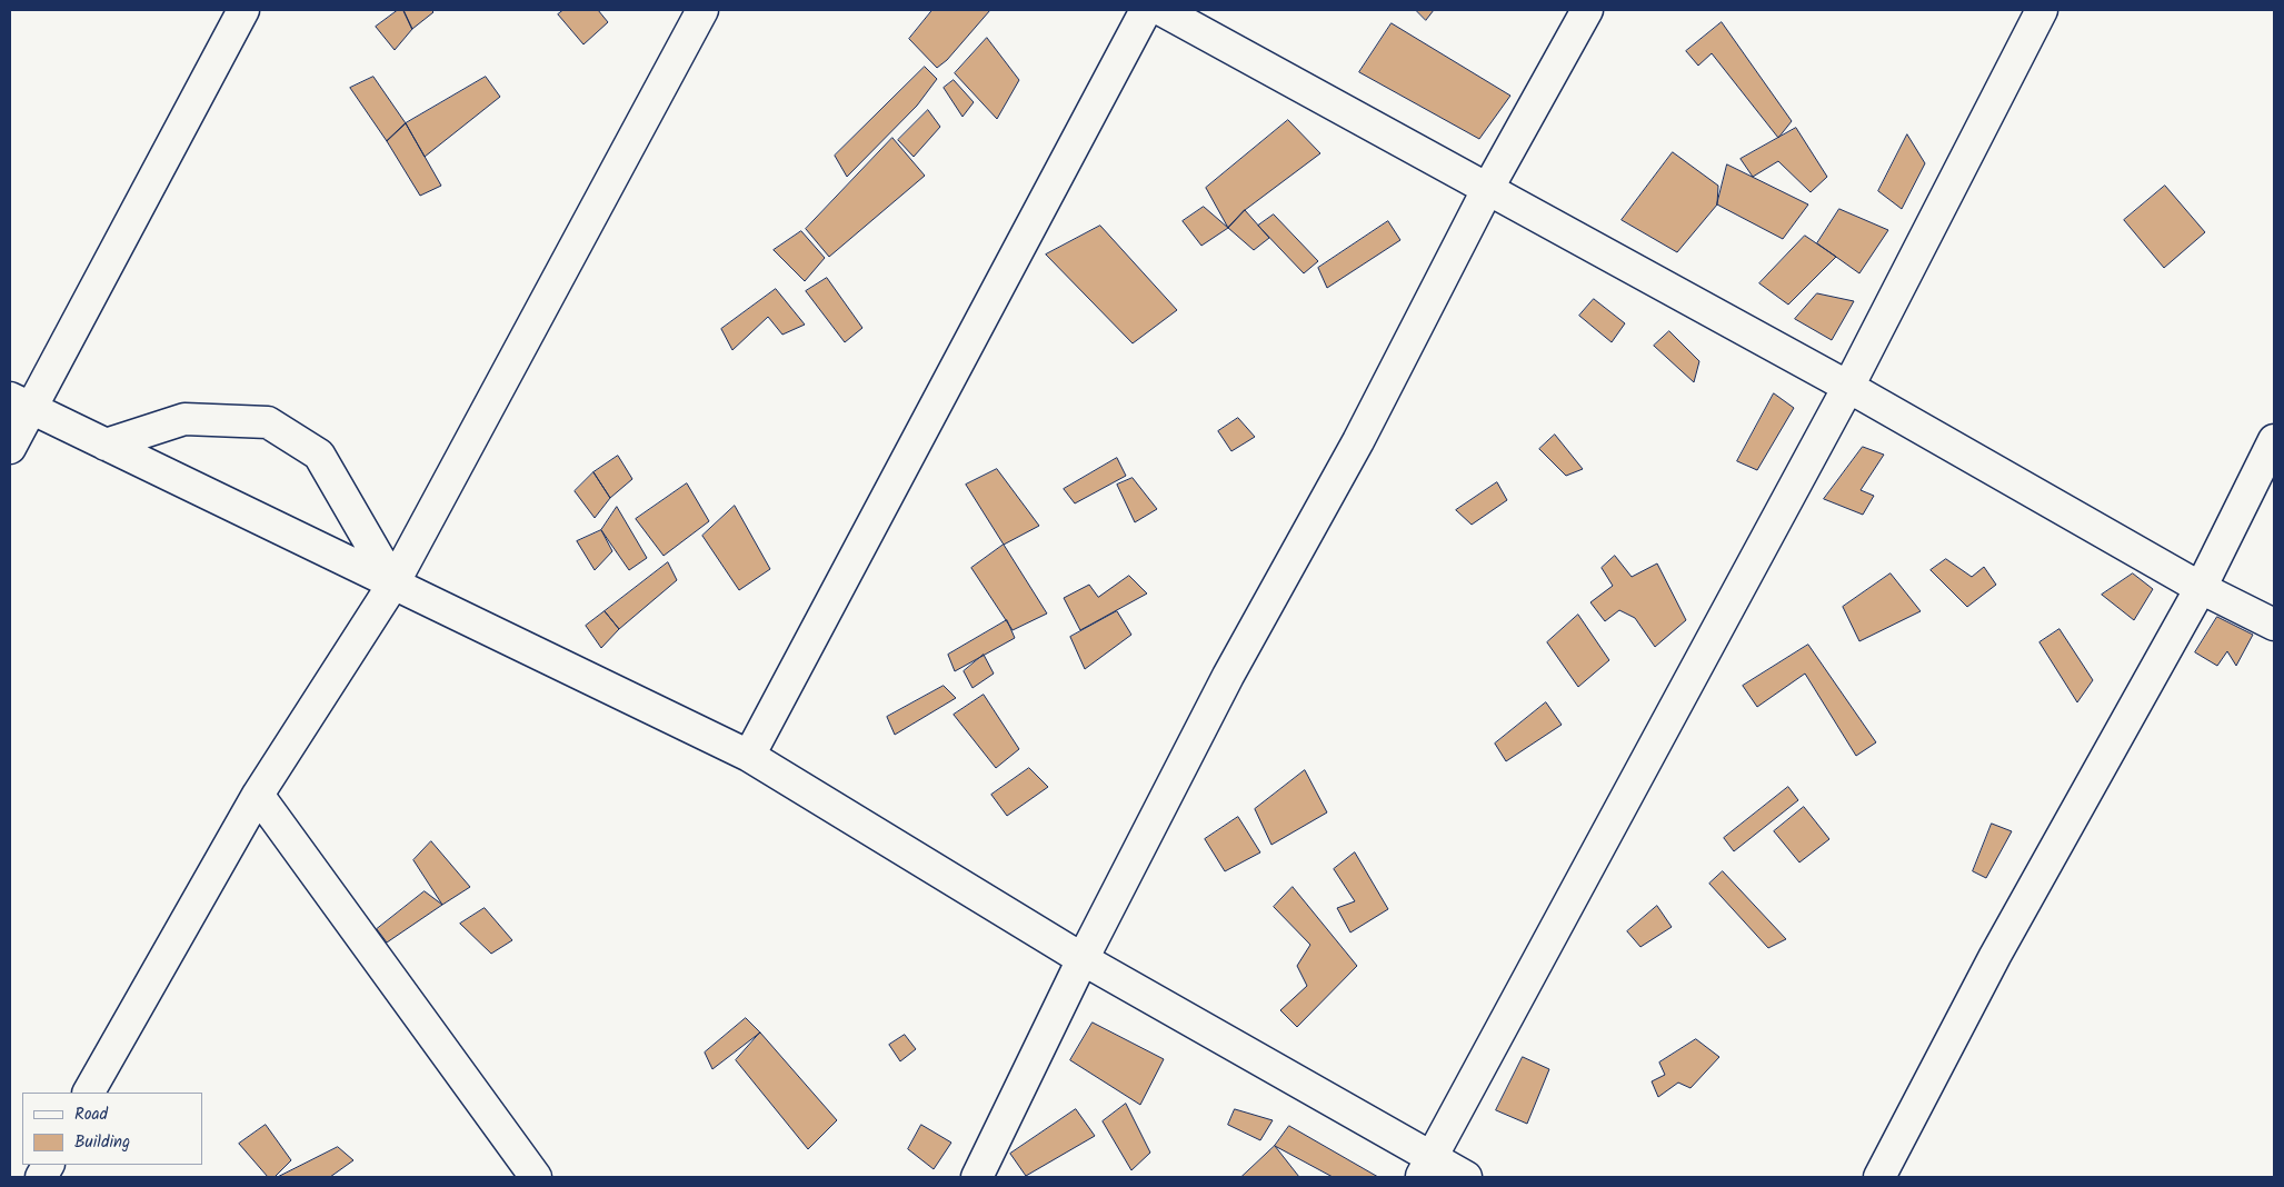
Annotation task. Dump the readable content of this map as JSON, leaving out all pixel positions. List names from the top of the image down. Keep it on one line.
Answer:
{"legend":["Road","Building"]}
